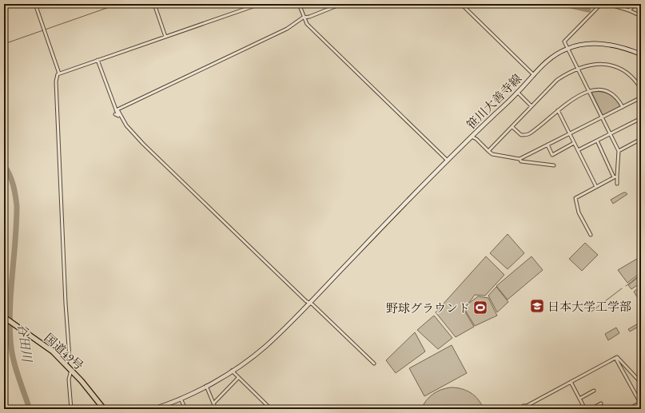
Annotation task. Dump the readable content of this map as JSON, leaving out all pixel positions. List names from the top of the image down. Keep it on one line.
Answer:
{"streets":{"highway":["国道49号"],"street":["笹川大善寺線"]},"water":["谷田川"],"places":{"school or university":["日本大学工学部"],"sports":["野球グラウンド"]}}
